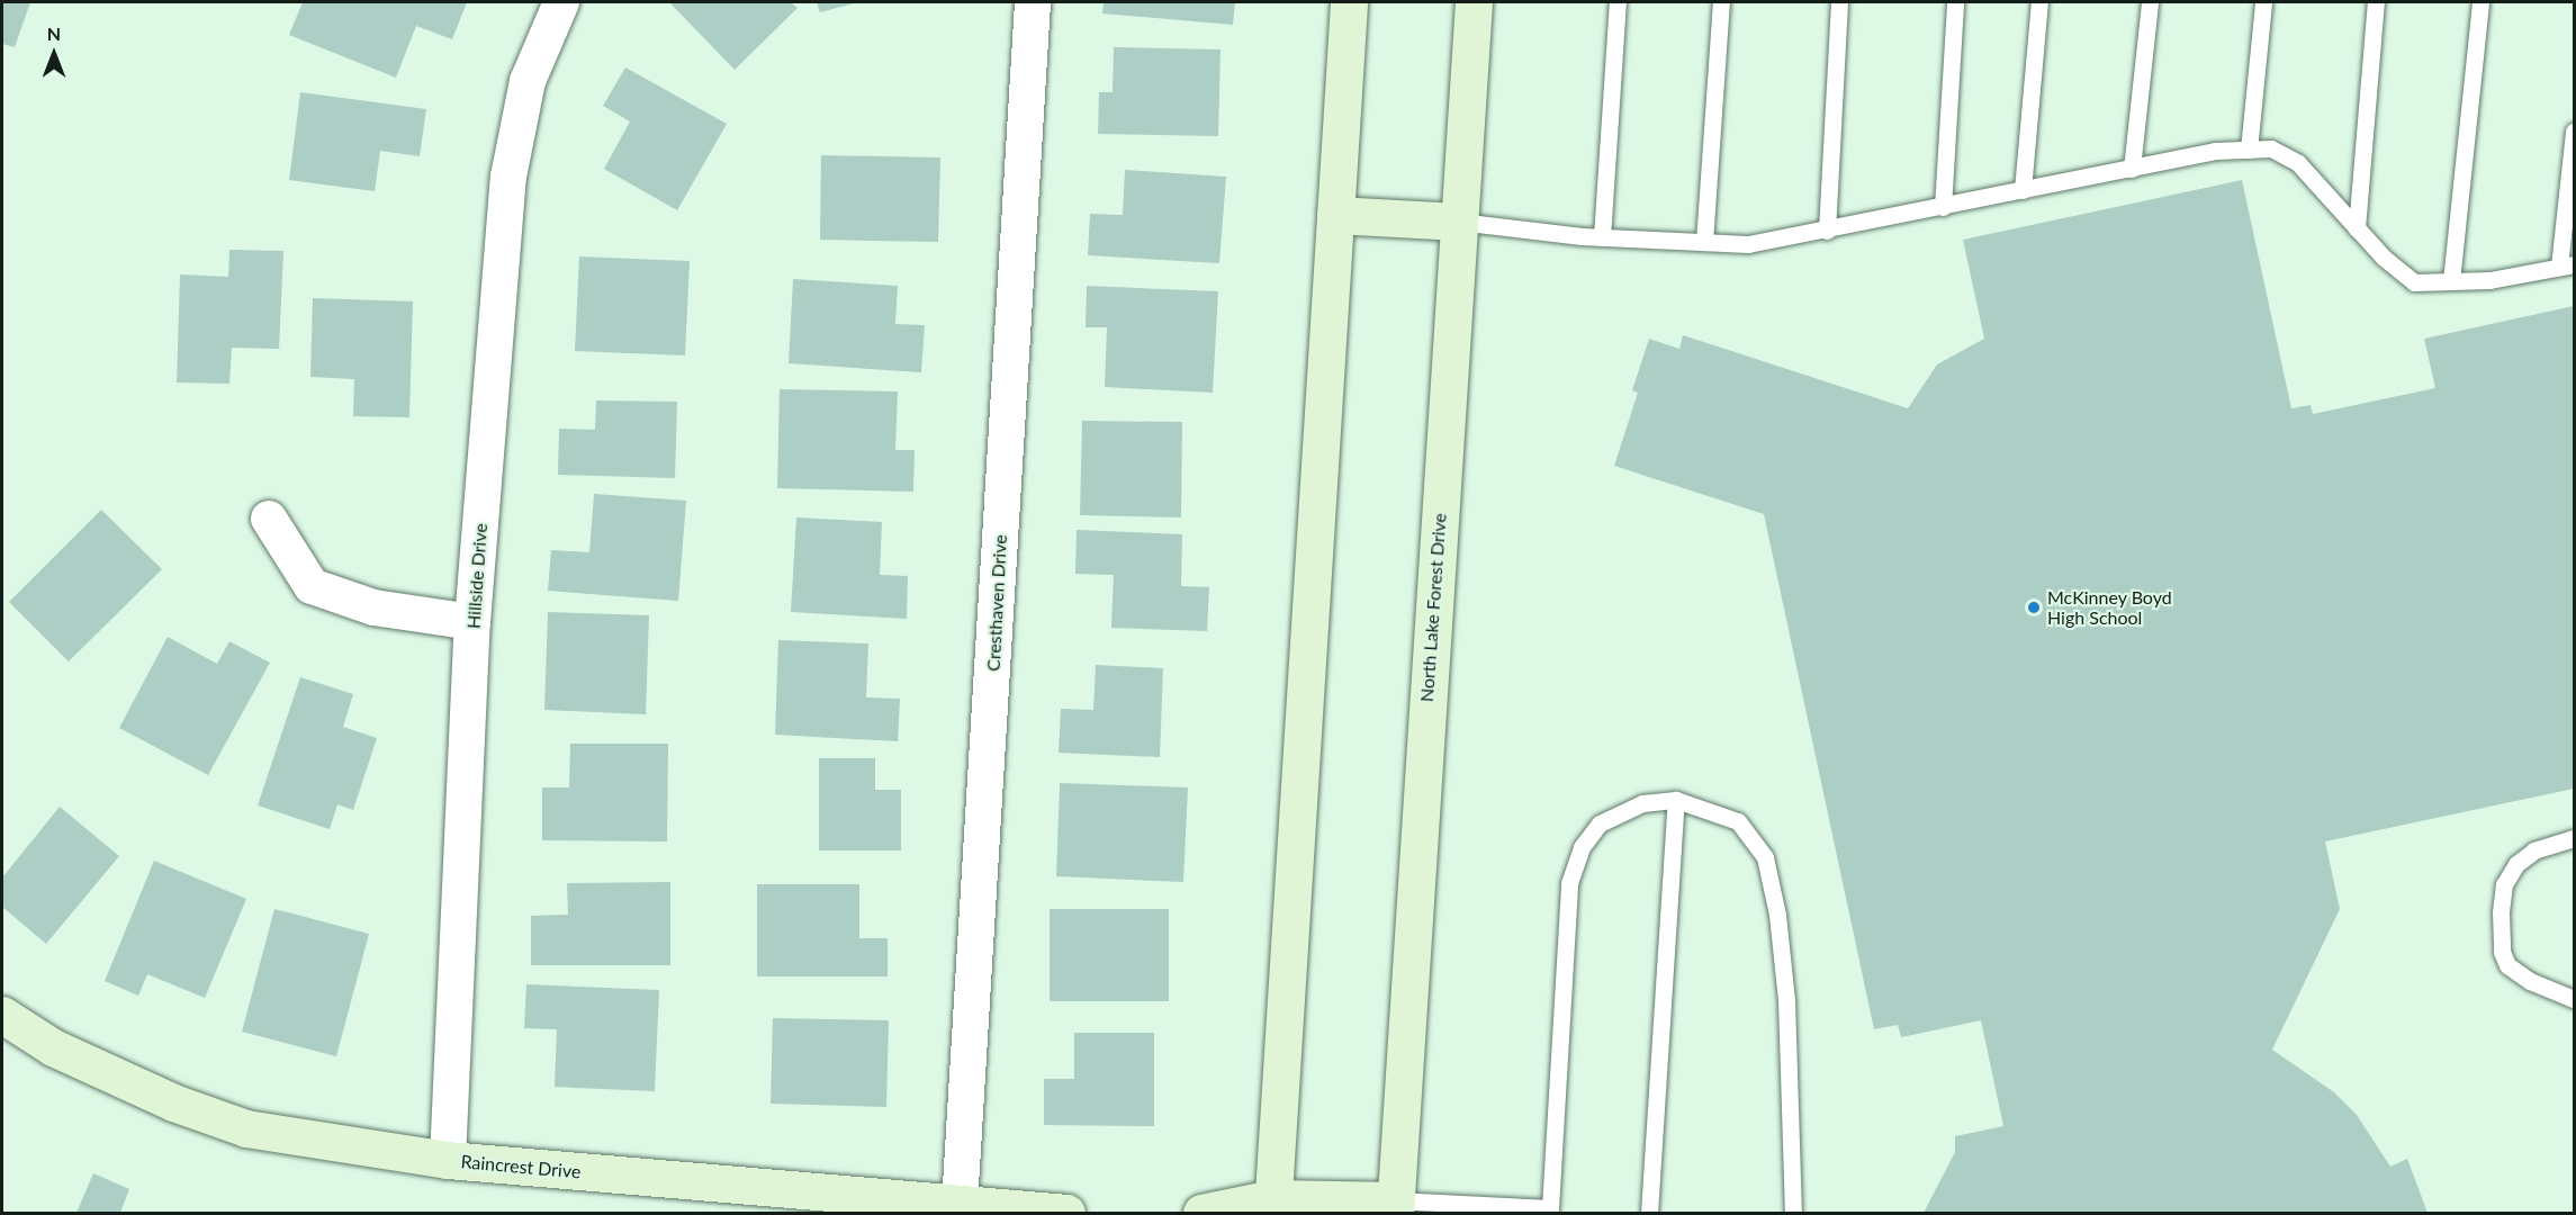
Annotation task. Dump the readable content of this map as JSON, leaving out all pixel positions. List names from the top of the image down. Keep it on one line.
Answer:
{"streets":{"main road":["North Lake Forest Drive","Raincrest Drive"],"street":["Hillside Drive","Cresthaven Drive"]},"crossings":[["Hillside Drive","Raincrest Drive"],["Cresthaven Drive","Raincrest Drive"]],"places":["McKinney Boyd High School"],"north":"top"}
